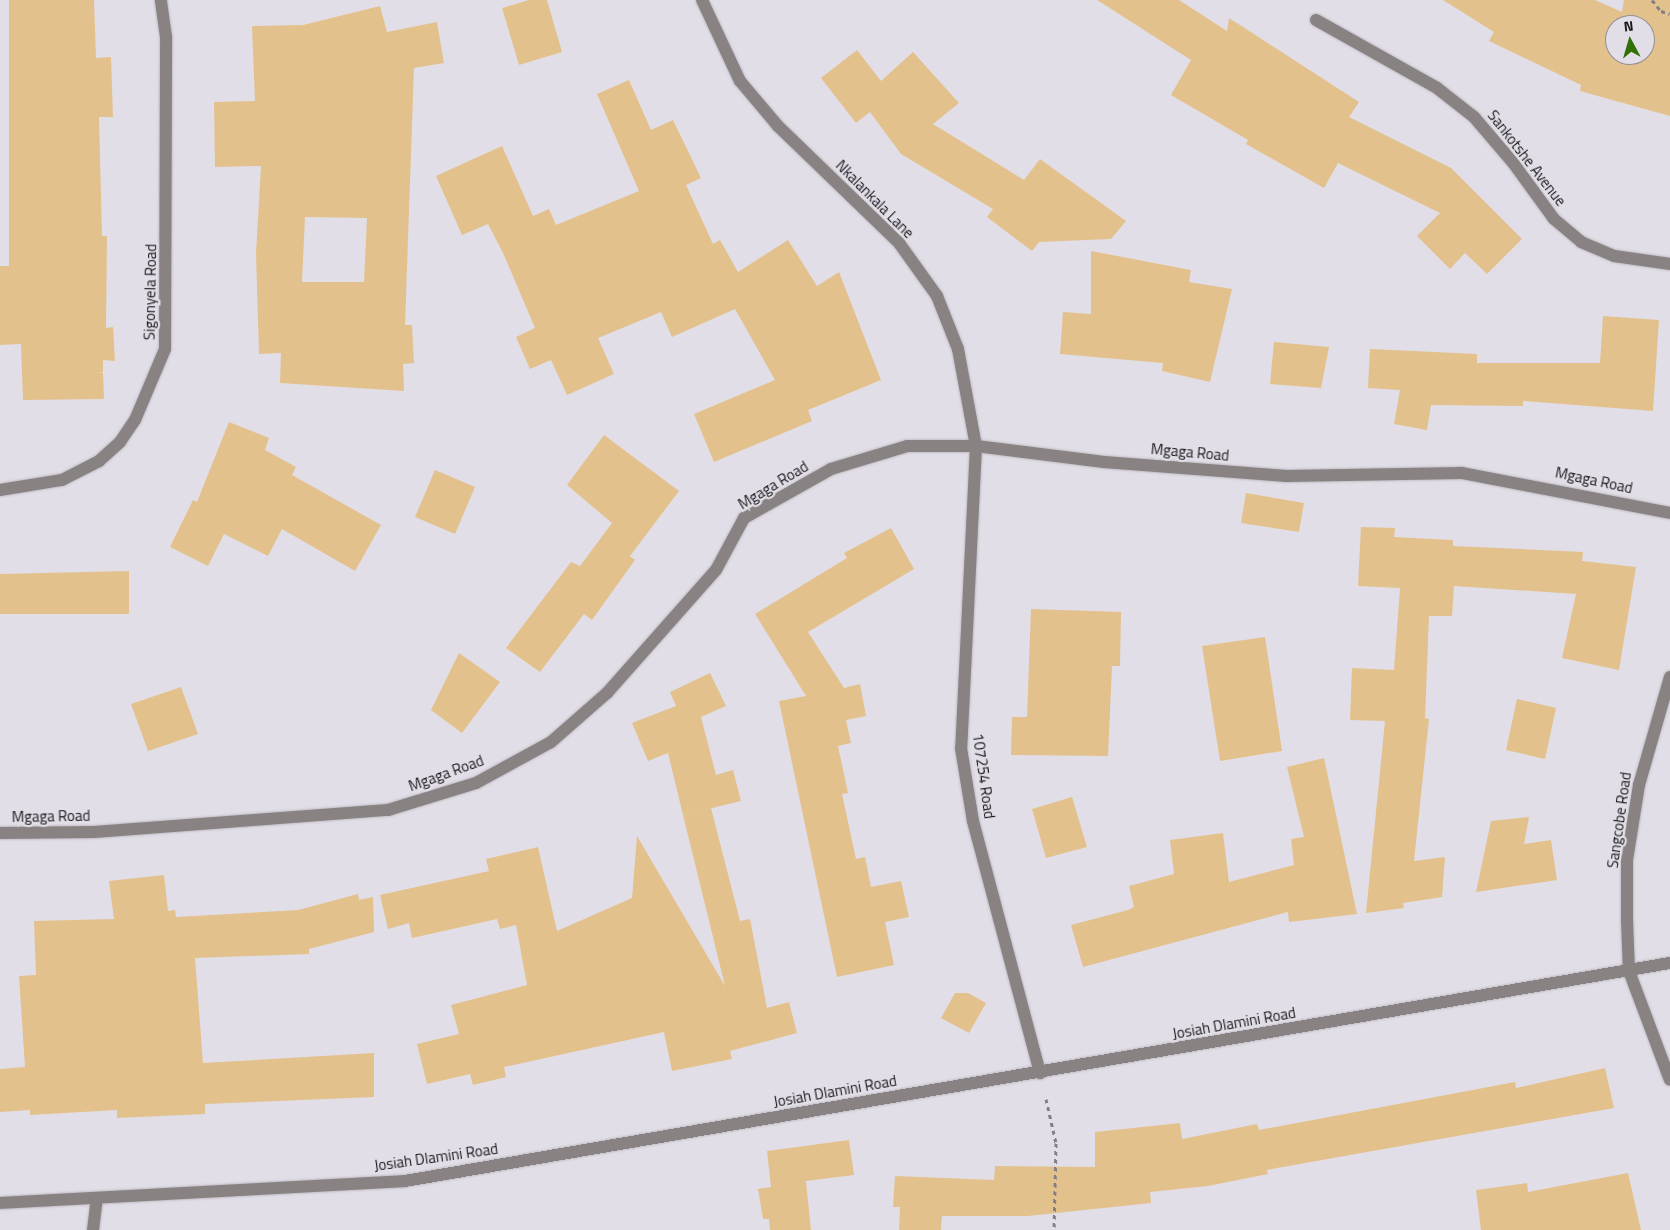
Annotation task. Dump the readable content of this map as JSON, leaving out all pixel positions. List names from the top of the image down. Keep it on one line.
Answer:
{"streets":{"street":["Sankotshe Avenue","Nkalankala Lane","Sigonyela Road","Mgaga Road","107254 Road","Sangcobe Road","Josiah Dlamini Road"]},"crossings":[["Nkalankala Lane","Mgaga Road"],["Nkalankala Lane","107254 Road"],["Mgaga Road","107254 Road"],["107254 Road","Josiah Dlamini Road"],["Sangcobe Road","Josiah Dlamini Road"]],"north":"top"}
